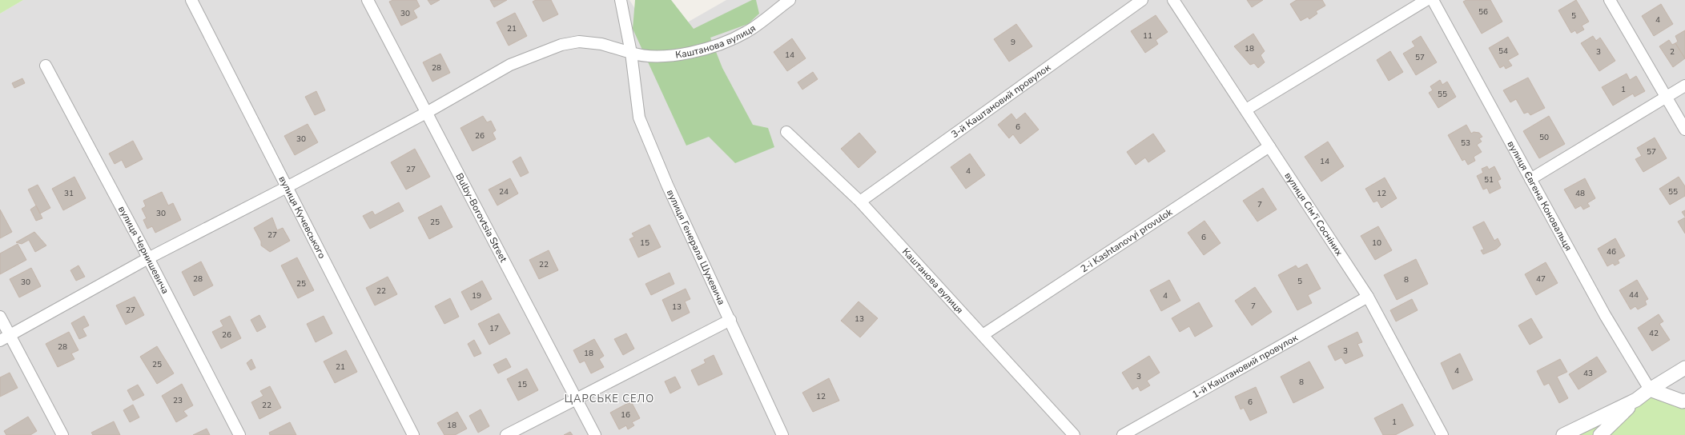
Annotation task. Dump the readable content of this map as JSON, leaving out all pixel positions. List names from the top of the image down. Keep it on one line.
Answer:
{"streets":{"street":["Каштанова вулиця","3-й Каштановий провулок","вулиця Євгена Коновальця","вулиця Сім’ї Сосніних","вулиця Кучевського","Bulby-Borovtsia Street","2-i Kashtanovyi provulok","вулиця Генерала Шухевича","вулиця Чернишевича","1-й Каштановий провулок"]},"crossings":[["Каштанова вулиця","3-й Каштановий провулок"],["Каштанова вулиця","2-i Kashtanovyi provulok"],["Каштанова вулиця","вулиця Генерала Шухевича"],["вулиця Сім’ї Сосніних","2-i Kashtanovyi provulok"],["вулиця Сім’ї Сосніних","1-й Каштановий провулок"]],"districts":["ЦАРСЬКЕ СЕЛО"],"house_numbers":["56","30","5","4","21","11","9","18","54","3","2","14","57","28","1","55","6","26","50","30","53","57","14","27","4","51","24","55","31","12","48","7","30","25","27","6","15","10","46","22","28","47","8","5","30","25","22","44","19","4","7","13","27","13","17","42","26","28","3","18","25","21","4","43","3","8","15","12","23","6","22","16","1","18"]}
